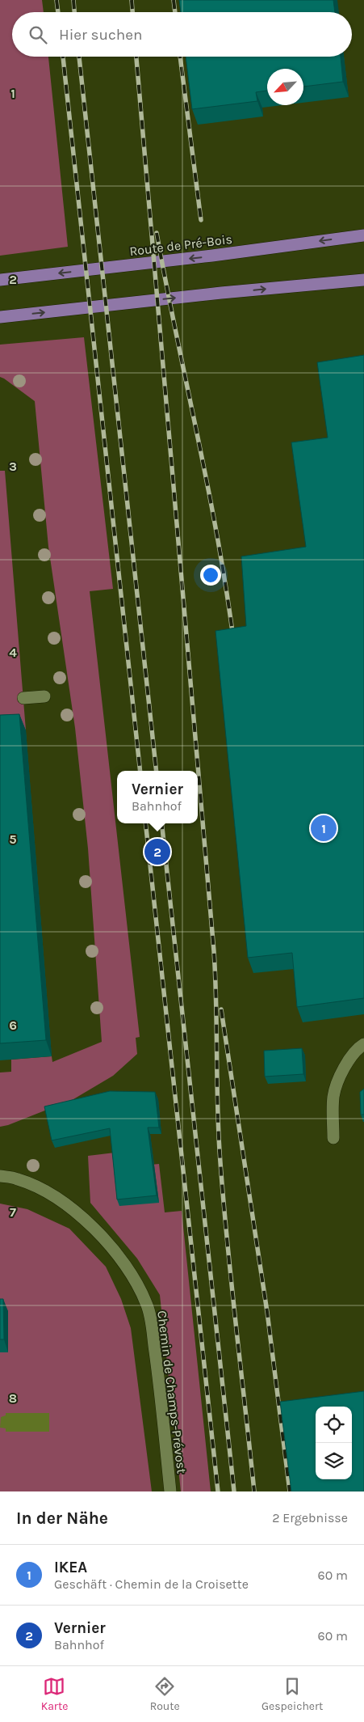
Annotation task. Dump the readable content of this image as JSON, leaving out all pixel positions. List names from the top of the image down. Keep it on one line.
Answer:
{"streets":{"main road":["Route de Pré-Bois"],"street":["Chemin de Champs-Prévost"]},"north":"bottom left","page":{"search":"Hier suchen","popup":["Vernier","Bahnhof"],"pins":["1","2"],"heading":["In der Nähe","2 Ergebnisse"],"list":[{"mark":"1","name":"IKEA","note":"Geschäft · Chemin de la Croisette","value":"60 m"},{"mark":"2","name":"Vernier","note":"Bahnhof","value":"60 m"}],"nav":["Karte","Route","Gespeichert"]},"grid":{"rows":["1","2","3","4","5","6","7","8"]}}
